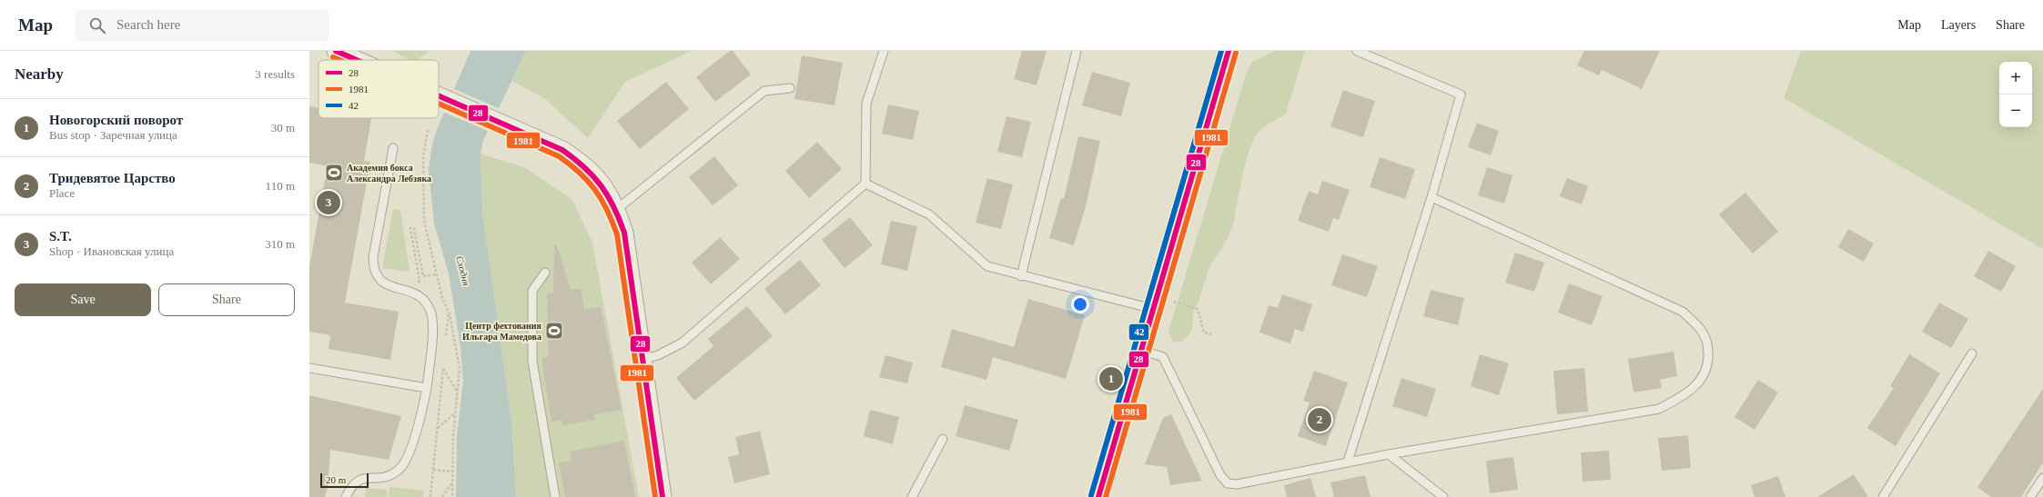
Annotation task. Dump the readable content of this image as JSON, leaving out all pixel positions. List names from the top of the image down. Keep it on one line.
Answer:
{"water":["Сходня"],"places":{"sports":["Академия бокса Александра Лебзяка","Центр фехтования Ильгара Мамедова"]},"lines":["transit line 28","transit line 42","transit line 1981"],"legend":["28","1981","42"],"scale_bar":"20 m","page":{"header":"Map","search":"Search here","nav":["Map","Layers","Share"],"heading":["Nearby","3 results"],"map_buttons":["+","−"],"list":[{"mark":"1","name":"Новогорский поворот","note":"Bus stop · Заречная улица","value":"30 m"},{"mark":"2","name":"Тридевятое Царство","note":"Place","value":"110 m"},{"mark":"3","name":"S.T.","note":"Shop · Ивановская улица","value":"310 m"}],"pins":["3","1","2"],"buttons":["Save","Share"],"scale":"20 m"}}
